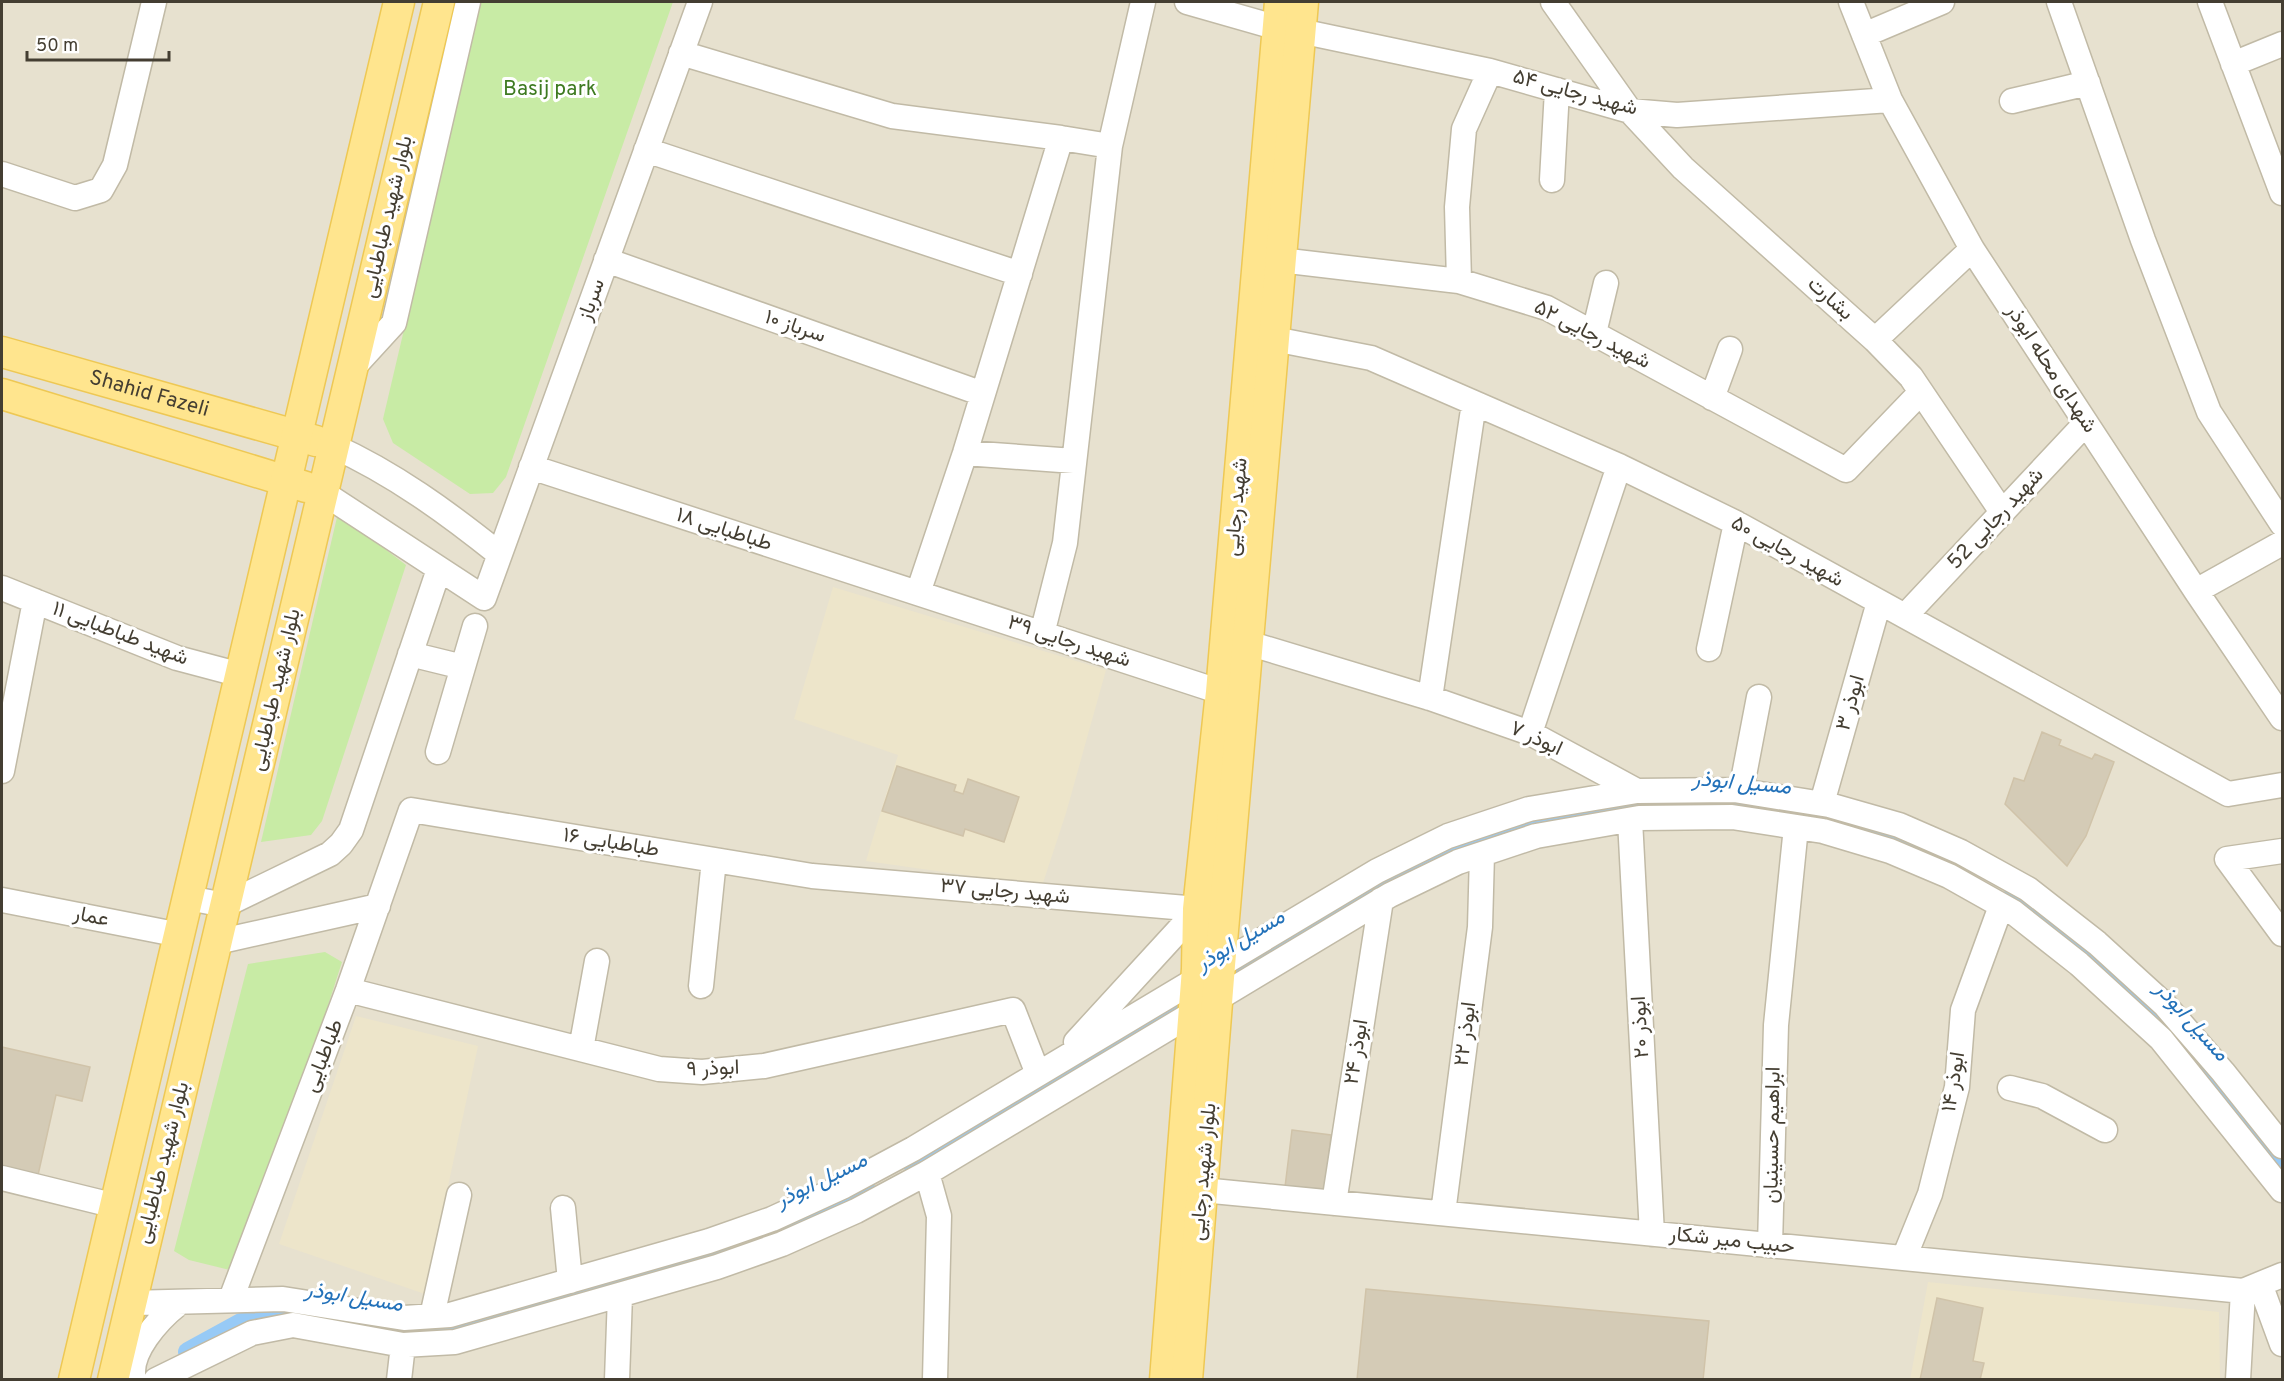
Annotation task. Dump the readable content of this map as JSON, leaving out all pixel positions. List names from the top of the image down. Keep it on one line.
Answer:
{"streets":{"main road":["بلوار شهید طباطبایی","Shahid Fazeli","شهید رجایی","بلوار شهید رجایی"],"street":["شهید رجایی ۵۴","بشارت","سرباز","سرباز ۱۰","شهید رجایی ۵۲","شهدای محله ابوذر","شهید رجایی 52","طباطبایی ۱۸","شهید رجایی ۵۰","شهید طباطبایی ۱۱","شهید رجایی ۳۹","ابوذر ۳","ابوذر ۷","طباطبایی ۱۶","شهید رجایی ۳۷","عمار","ابوذر ۲۰","ابوذر ۲۲","ابوذر ۲۴","طباطبایی","ابوذر ۹","ابوذر ۱۴","ابراهیم حسینیان","حبیب میر شکار"]},"crossings":[["شهید رجایی ۵۴","بشارت"],["شهید رجایی ۵۴","شهدای محله ابوذر"],["شهید رجایی ۵۴","شهید رجایی"],["بلوار شهید طباطبایی","Shahid Fazeli"],["بلوار شهید طباطبایی","شهید طباطبایی ۱۱"],["بلوار شهید طباطبایی","عمار"],["بشارت","شهید رجایی ۵۲"],["بشارت","شهید رجایی 52"],["سرباز","سرباز ۱۰"],["سرباز","طباطبایی ۱۸"],["شهید رجایی ۵۲","شهید رجایی"],["شهدای محله ابوذر","شهید رجایی 52"],["شهید رجایی","شهید رجایی ۵۰"],["شهید رجایی","شهید رجایی ۳۹"],["شهید رجایی","ابوذر ۷"],["شهید رجایی","شهید رجایی ۳۷"],["شهید رجایی","بلوار شهید رجایی"],["شهید رجایی 52","شهید رجایی ۵۰"],["طباطبایی ۱۸","شهید رجایی ۳۹"],["شهید رجایی ۵۰","ابوذر ۳"],["طباطبایی ۱۶","شهید رجایی ۳۷"],["طباطبایی ۱۶","طباطبایی"],["ابوذر ۲۰","حبیب میر شکار"],["ابوذر ۲۲","حبیب میر شکار"],["ابوذر ۲۴","حبیب میر شکار"],["طباطبایی","ابوذر ۹"],["ابوذر ۱۴","حبیب میر شکار"],["ابراهیم حسینیان","حبیب میر شکار"],["بلوار شهید رجایی","حبیب میر شکار"]],"water":["مسیل ابوذر"],"parks":["Basij park"],"scale_bar":"50 m"}
